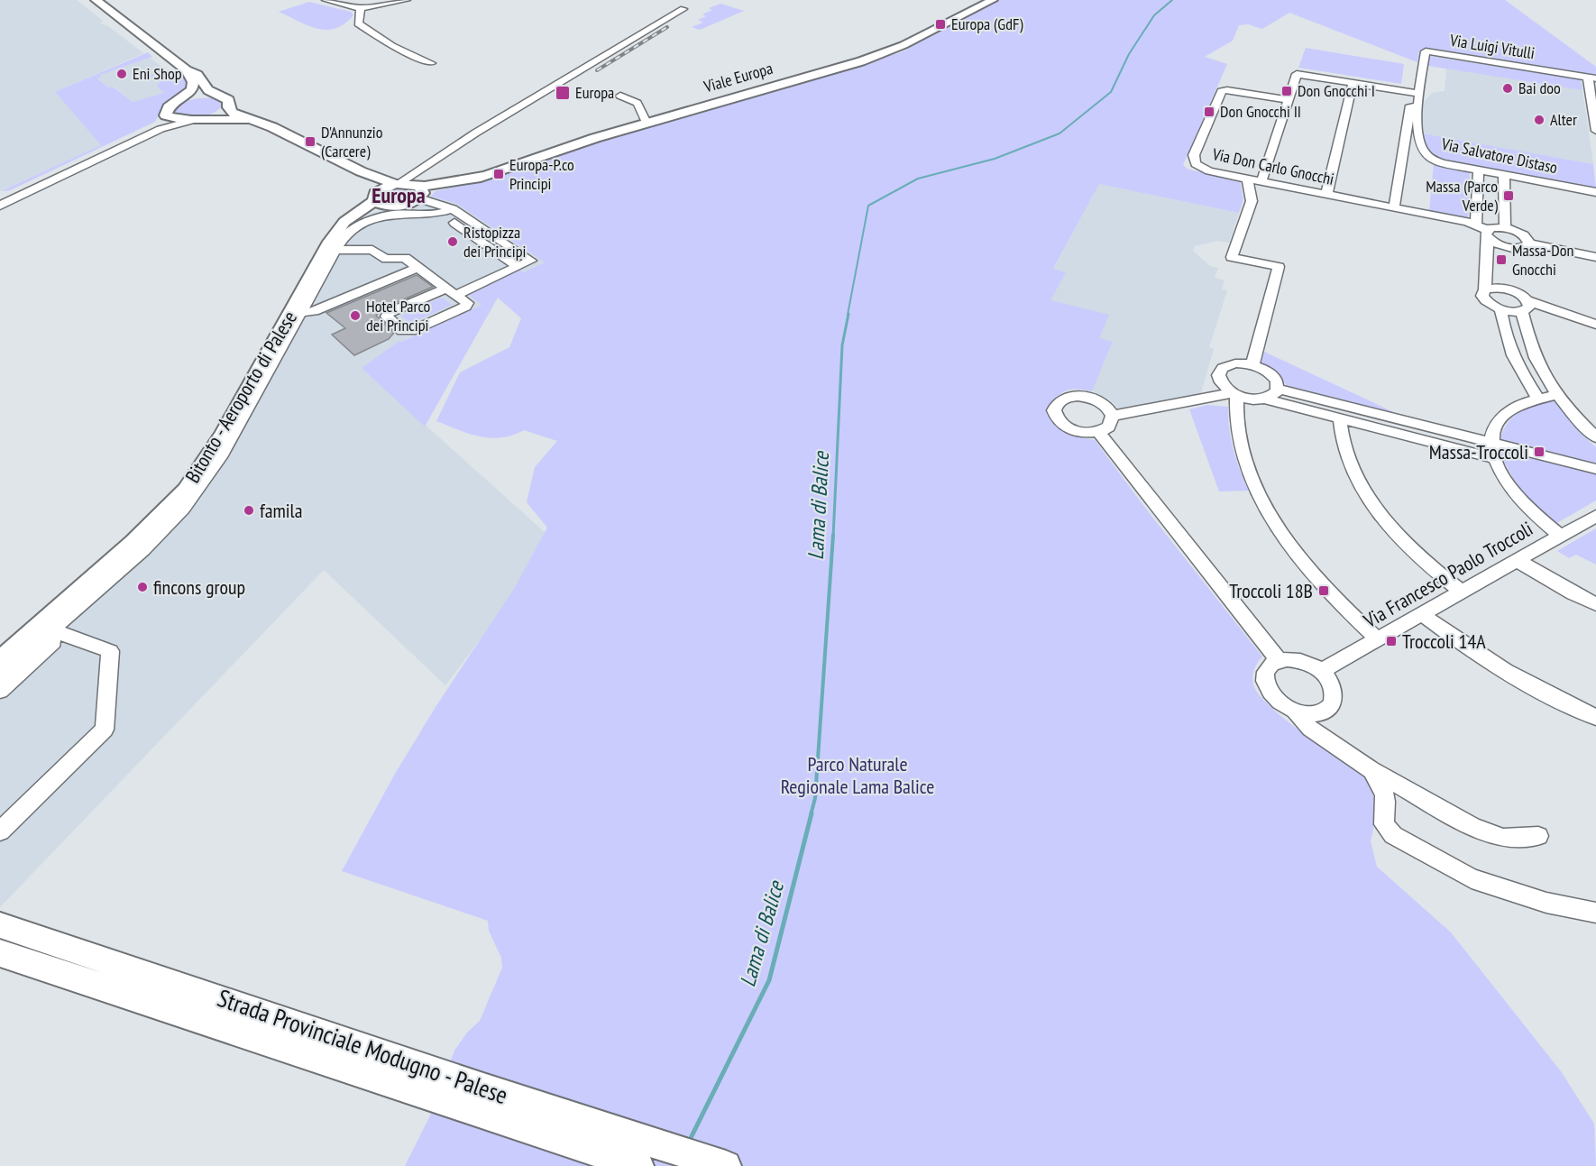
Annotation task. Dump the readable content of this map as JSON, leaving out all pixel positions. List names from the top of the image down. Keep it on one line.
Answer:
{"streets":{"main road":["Viale Europa","Bitonto - Aeroporto di Palese","Strada Provinciale Modugno - Palese"],"street":["Via Luigi Vitulli","Via Salvatore Distaso","Via Don Carlo Gnocchi","Via Francesco Paolo Troccoli"]},"crossings":[["Via Luigi Vitulli","Via Salvatore Distaso"]],"districts":["Europa"],"water":["Lama di Balice"],"parks":["Parco Naturale Regionale Lama Balice"],"places":{"transit":["Europa (GdF)","Don Gnocchi I","Europa","Don Gnocchi II","D'Annunzio (Carcere)","Europa-P.co Principi","Massa (Parco Verde)","Massa-Don Gnocchi","Massa-Troccoli","Troccoli 18B","Troccoli 14A"],"other":["Eni Shop","Bai doo","Alter","Ristopizza dei Principi","Hotel Parco dei Principi","famila","fincons group"]}}
